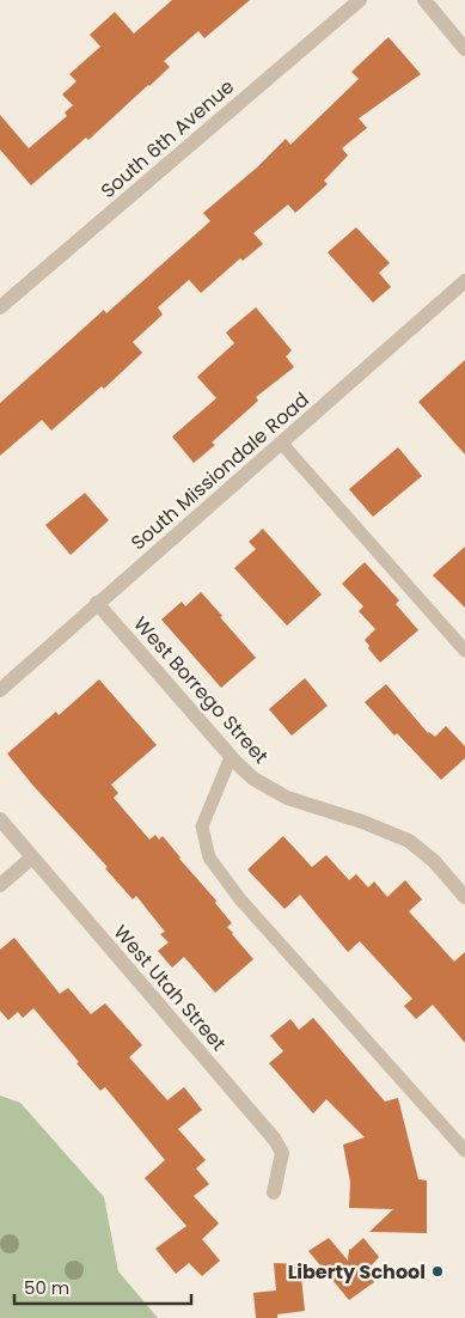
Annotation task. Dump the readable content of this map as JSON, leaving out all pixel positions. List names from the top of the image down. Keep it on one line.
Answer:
{"streets":{"street":["South 6th Avenue","South Missiondale Road","West Borrego Street","West Utah Street"]},"crossings":[["South Missiondale Road","West Borrego Street"]],"places":["Liberty School"],"scale_bar":"50 m"}
